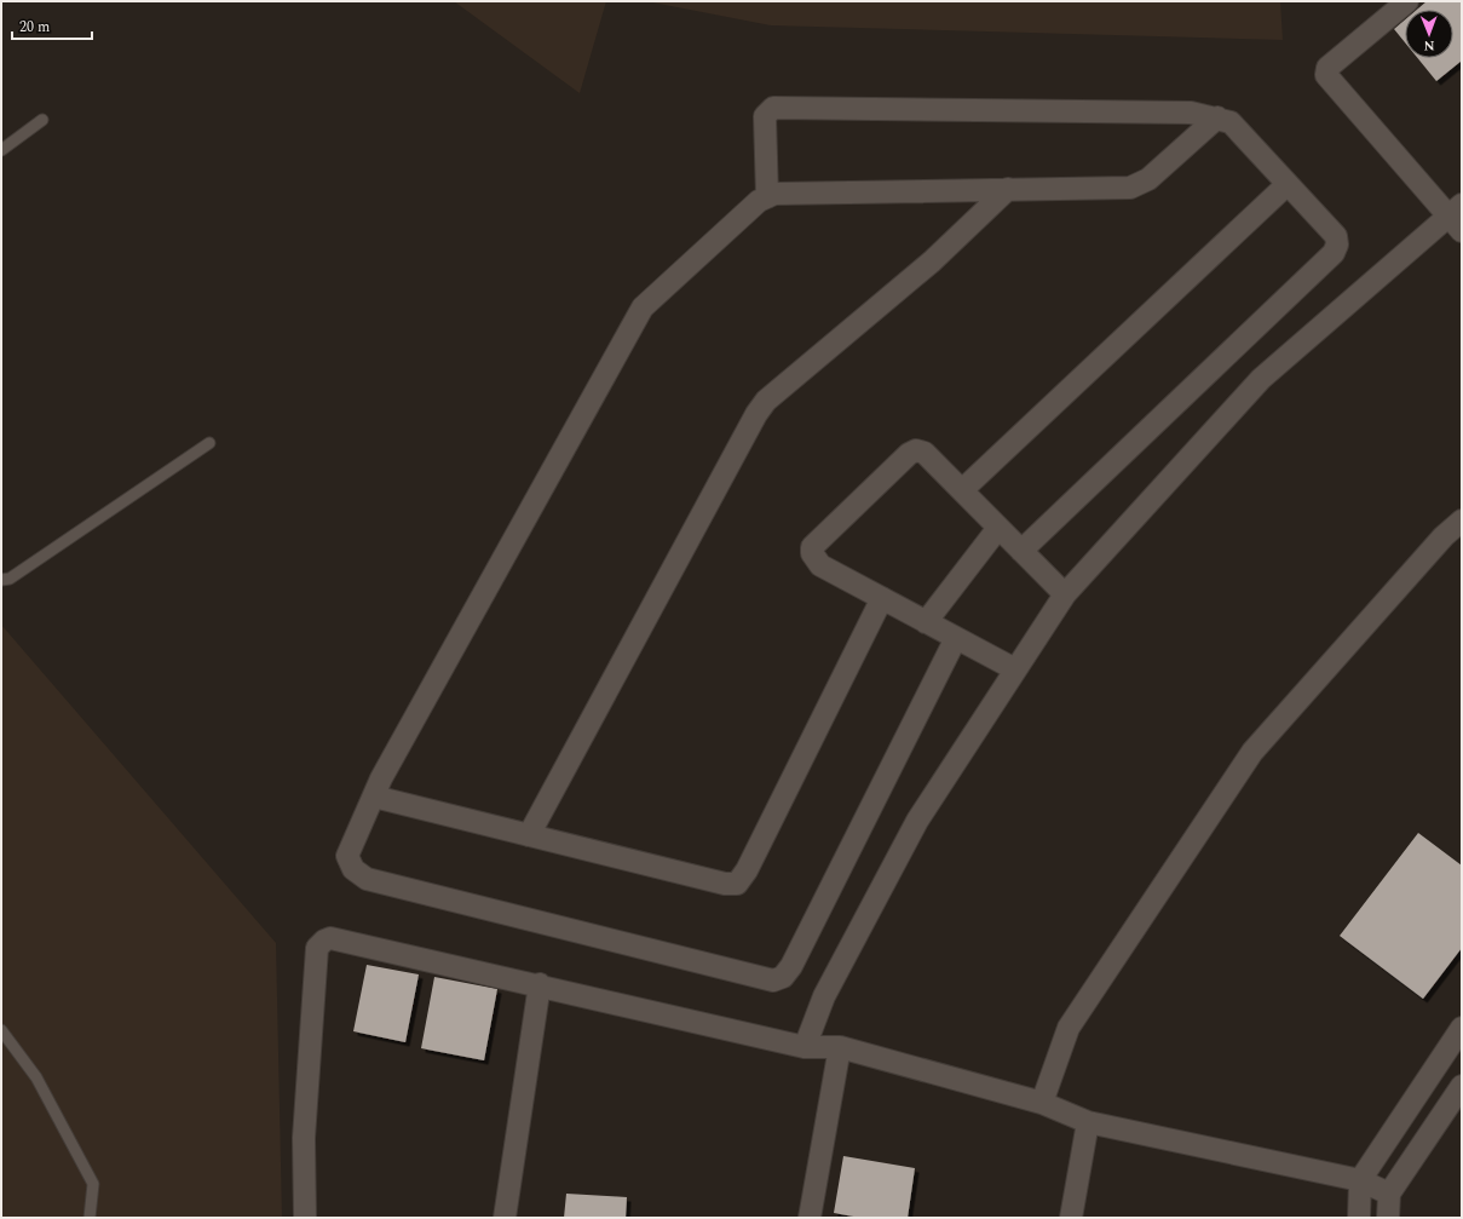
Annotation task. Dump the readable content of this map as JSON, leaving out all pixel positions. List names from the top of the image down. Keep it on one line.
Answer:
{"scale_bar":"20 m","north":"bottom"}
